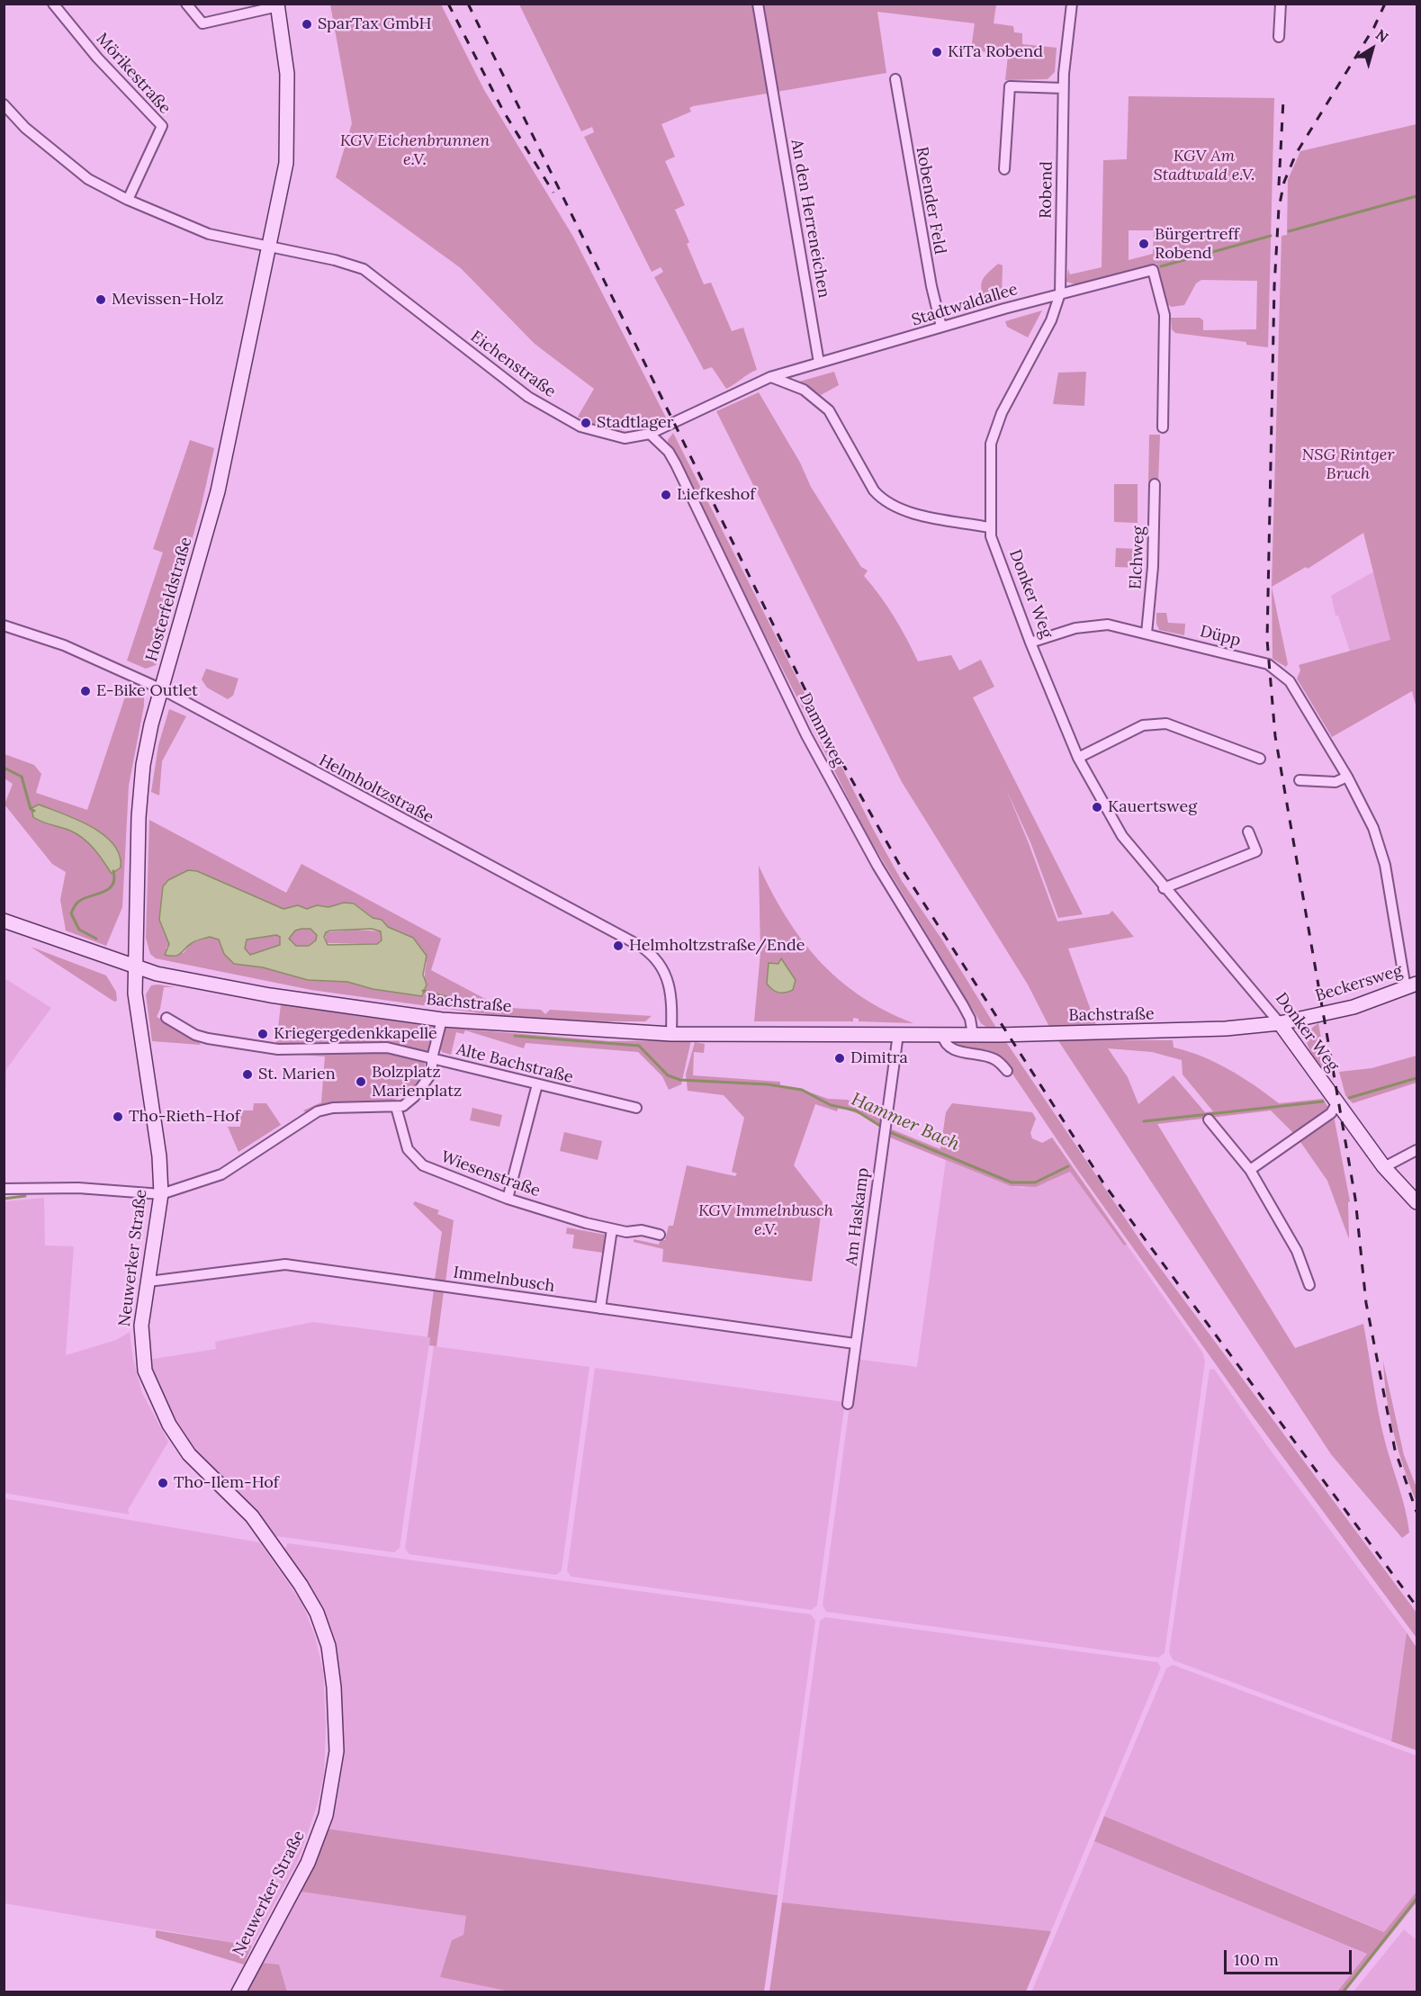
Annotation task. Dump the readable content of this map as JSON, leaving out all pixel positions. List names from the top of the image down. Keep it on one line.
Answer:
{"streets":{"street":["Mörikestraße","Robend","Robender Feld","An den Herreneichen","Stadtwaldallee","Eichenstraße","Elchweg","Donker Weg","Hosterfeldstraße","Düpp","Dammweg","Helmholtzstraße","Beckersweg","Bachstraße","Alte Bachstraße","Wiesenstraße","Am Haskamp","Neuwerker Straße","Immelnbusch"]},"crossings":[["Mörikestraße","Eichenstraße"],["Robend","Stadtwaldallee"],["Robend","Donker Weg"],["Robender Feld","Stadtwaldallee"],["An den Herreneichen","Stadtwaldallee"],["Stadtwaldallee","Eichenstraße"],["Stadtwaldallee","Donker Weg"],["Eichenstraße","Hosterfeldstraße"],["Eichenstraße","Dammweg"],["Elchweg","Düpp"],["Donker Weg","Düpp"],["Donker Weg","Beckersweg"],["Donker Weg","Bachstraße"],["Hosterfeldstraße","Helmholtzstraße"],["Hosterfeldstraße","Bachstraße"],["Hosterfeldstraße","Neuwerker Straße"],["Düpp","Beckersweg"],["Dammweg","Bachstraße"],["Helmholtzstraße","Bachstraße"],["Beckersweg","Bachstraße"],["Bachstraße","Am Haskamp"],["Bachstraße","Neuwerker Straße"],["Am Haskamp","Immelnbusch"],["Neuwerker Straße","Immelnbusch"]],"water":["Hammer Bach"],"parks":["KGV Eichenbrunnen e.V.","KGV Am Stadtwald e.V.","NSG Rintger Bruch","KGV Immelnbusch e.V."],"places":["SparTax GmbH","KiTa Robend","Bürgertreff Robend","Mevissen-Holz","Stadtlager","Liefkeshof","E-Bike Outlet","Kauertsweg","Helmholtzstraße/Ende","Kriegergedenkkapelle","Dimitra","St. Marien","Bolzplatz Marienplatz","Tho-Rieth-Hof","Tho-Ilem-Hof"],"scale_bar":"100 m","north":"top right"}
